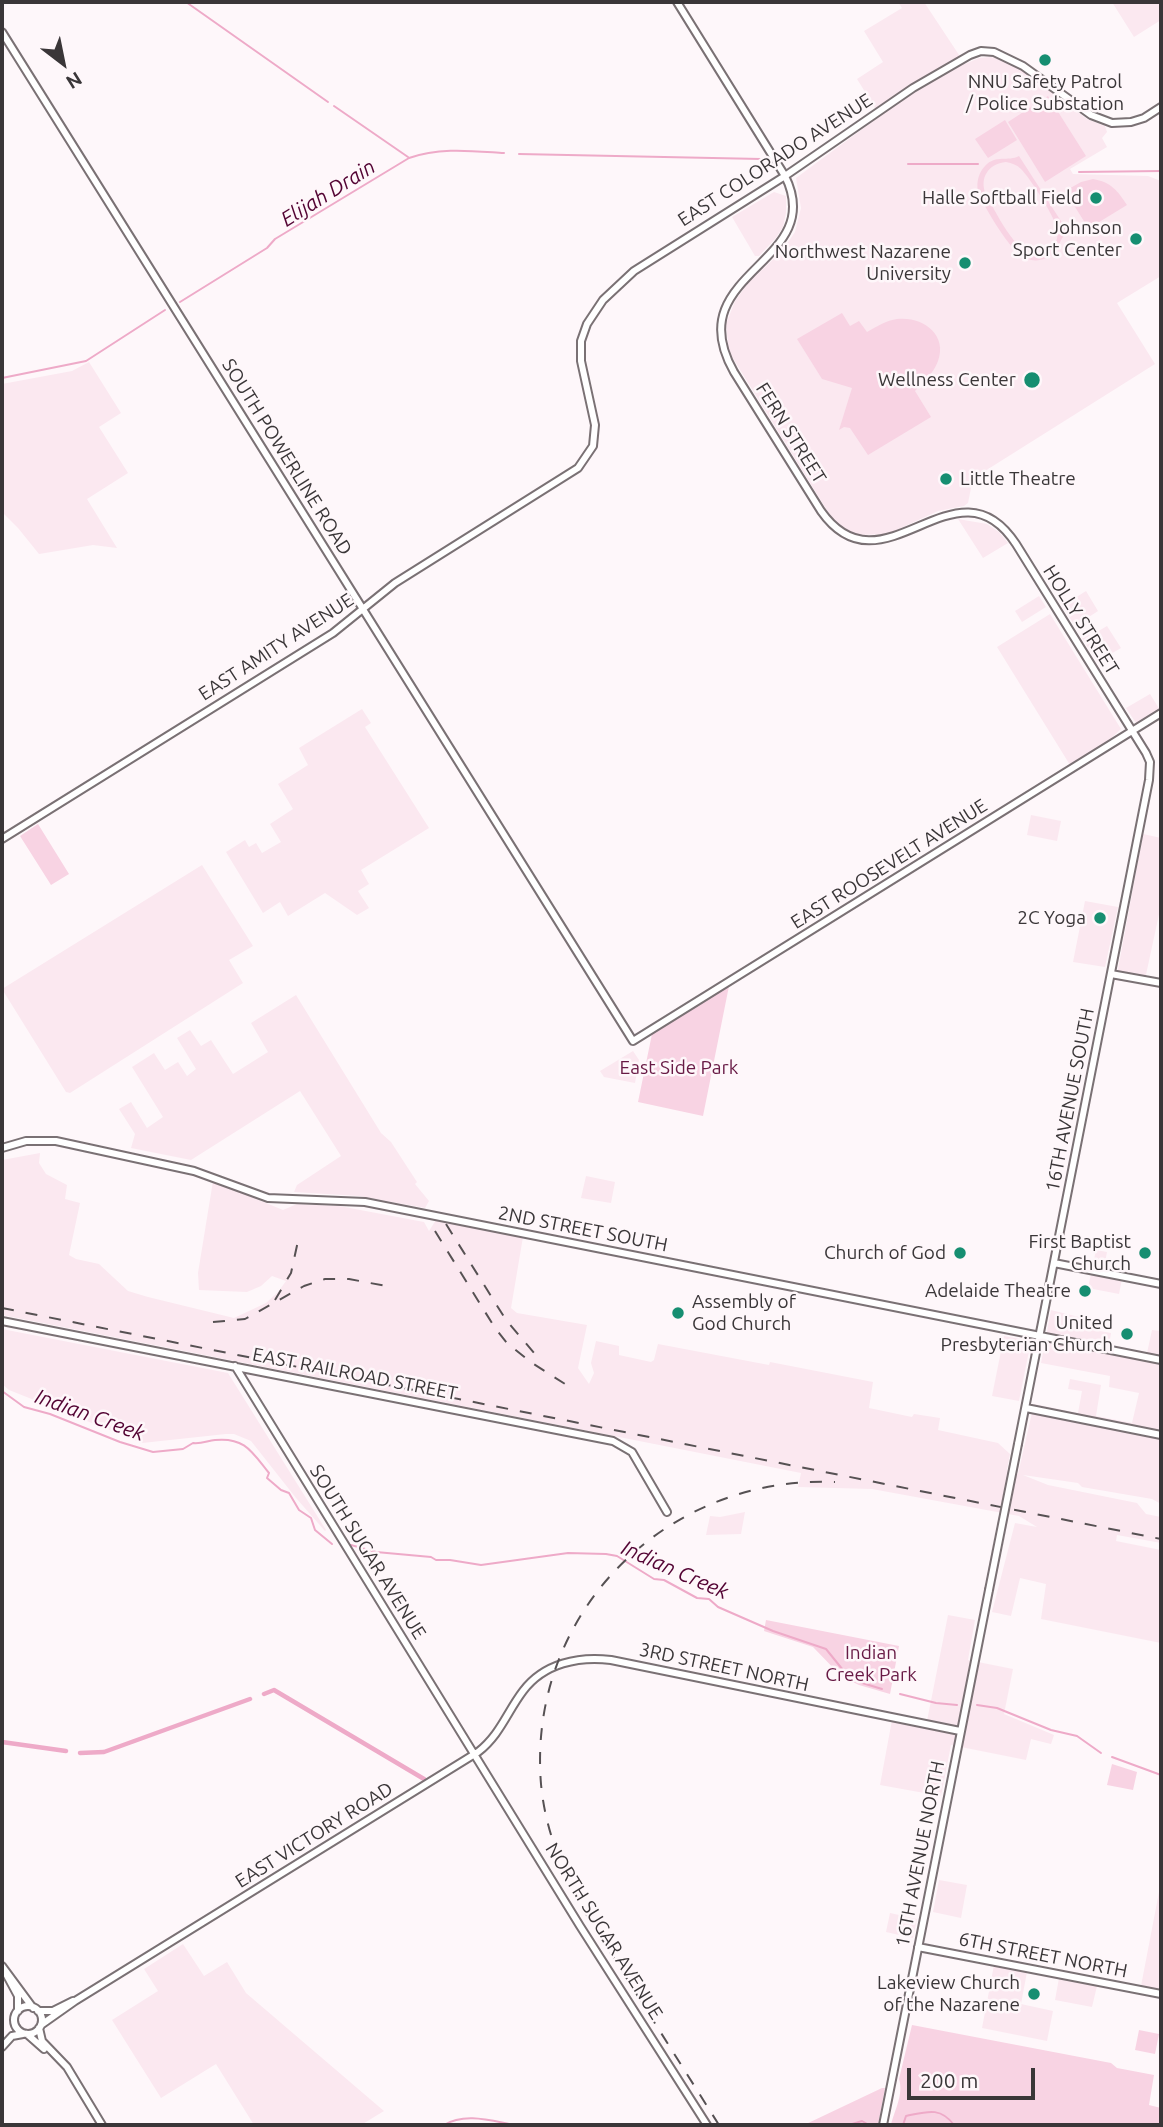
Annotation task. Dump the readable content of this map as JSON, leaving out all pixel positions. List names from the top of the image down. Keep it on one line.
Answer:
{"streets":{"street":["EAST COLORADO AVENUE","FERN STREET","SOUTH POWERLINE ROAD","HOLLY STREET","EAST AMITY AVENUE","EAST ROOSEVELT AVENUE","16TH AVENUE SOUTH","2ND STREET SOUTH","EAST RAILROAD STREET","SOUTH SUGAR AVENUE","3RD STREET NORTH","EAST VICTORY ROAD","16TH AVENUE NORTH","NORTH SUGAR AVENUE","6TH STREET NORTH"]},"crossings":[["EAST COLORADO AVENUE","FERN STREET"],["EAST COLORADO AVENUE","EAST AMITY AVENUE"],["FERN STREET","HOLLY STREET"],["SOUTH POWERLINE ROAD","EAST AMITY AVENUE"],["SOUTH POWERLINE ROAD","EAST ROOSEVELT AVENUE"],["HOLLY STREET","EAST ROOSEVELT AVENUE"],["HOLLY STREET","16TH AVENUE SOUTH"],["16TH AVENUE SOUTH","2ND STREET SOUTH"],["16TH AVENUE SOUTH","16TH AVENUE NORTH"],["EAST RAILROAD STREET","SOUTH SUGAR AVENUE"],["SOUTH SUGAR AVENUE","EAST VICTORY ROAD"],["SOUTH SUGAR AVENUE","NORTH SUGAR AVENUE"],["3RD STREET NORTH","EAST VICTORY ROAD"],["3RD STREET NORTH","16TH AVENUE NORTH"],["EAST VICTORY ROAD","NORTH SUGAR AVENUE"],["16TH AVENUE NORTH","6TH STREET NORTH"]],"water":["Elijah Drain","Indian Creek"],"parks":["East Side Park","Indian Creek Park"],"places":["NNU Safety Patrol / Police Substation","Halle Softball Field","Johnson Sport Center","Northwest Nazarene University","Wellness Center","Little Theatre","2C Yoga","Church of God","First Baptist Church","Adelaide Theatre","Assembly of God Church","United Presbyterian Church","Lakeview Church of the Nazarene"],"scale_bar":"200 m","north":"bottom right"}
